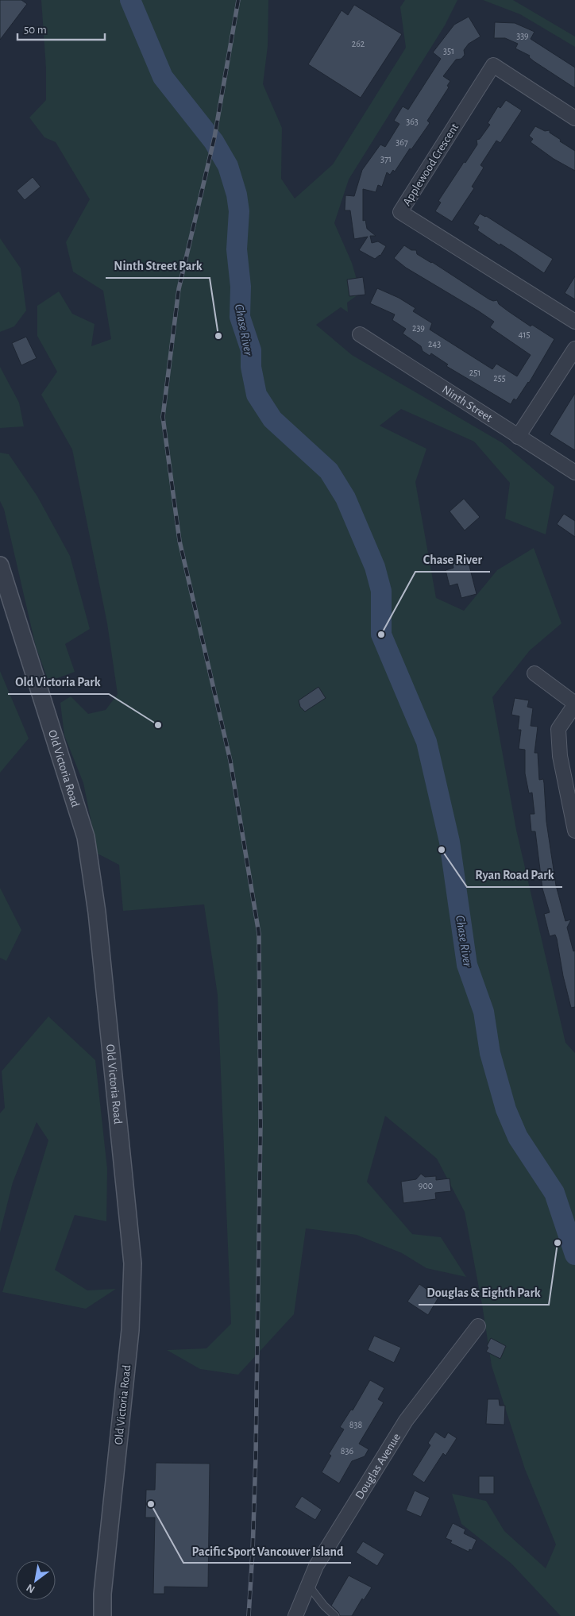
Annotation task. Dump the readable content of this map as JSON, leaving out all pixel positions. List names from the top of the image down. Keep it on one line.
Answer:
{"streets":{"street":["Applewood Crescent","Ninth Street","Old Victoria Road","Douglas Avenue"]},"water":["Chase River"],"places":["Ninth Street Park","Chase River","Old Victoria Park","Ryan Road Park","Douglas & Eighth Park","Pacific Sport Vancouver Island"],"house_numbers":["339","262","351","363","367","371","239","415","243","251","255","900","838","836"],"scale_bar":"50 m","north":"bottom left"}
